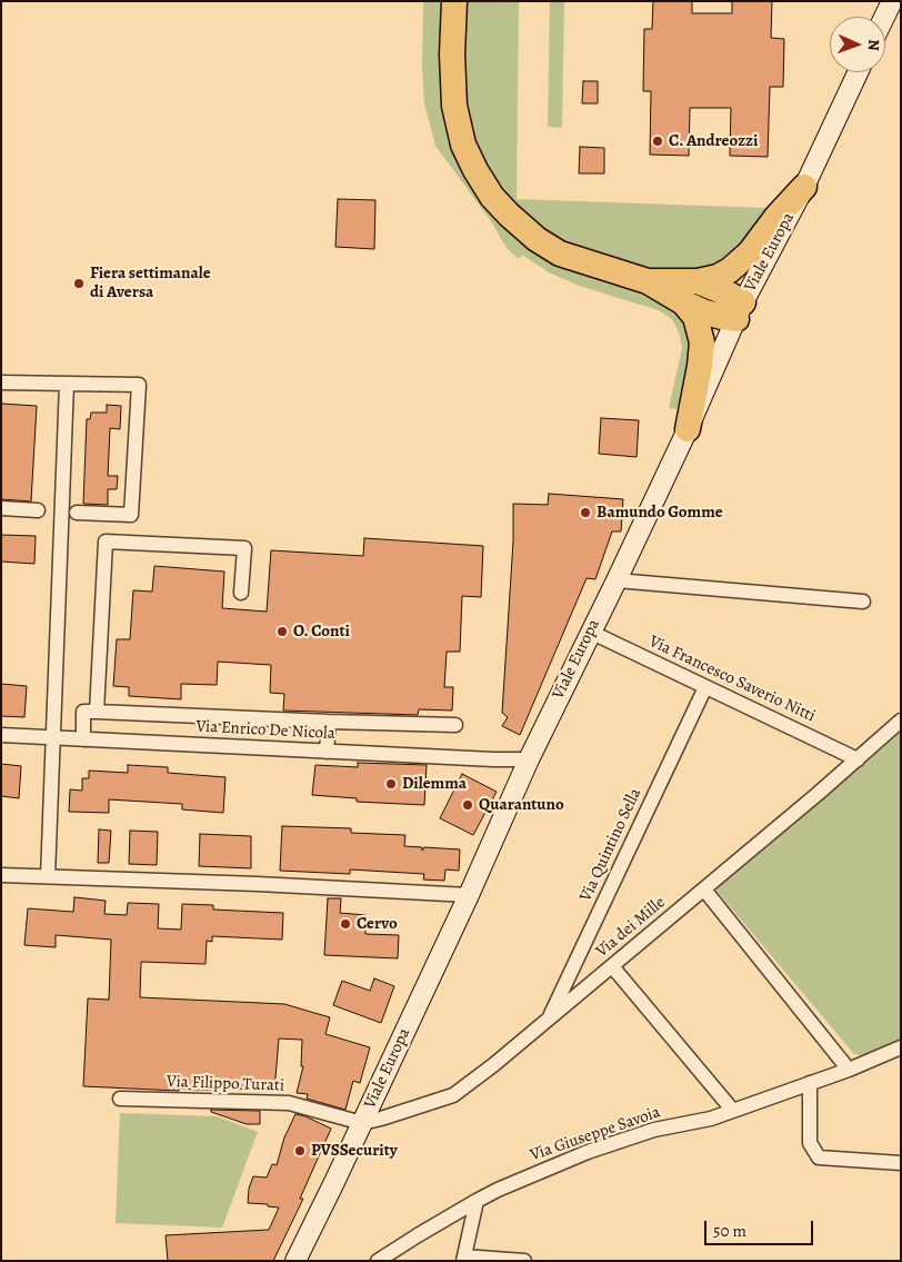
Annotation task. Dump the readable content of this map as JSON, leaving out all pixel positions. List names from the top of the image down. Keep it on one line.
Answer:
{"streets":{"main road":["Viale Europa"],"street":["Via Francesco Saverio Nitti","Via Enrico De Nicola","Via Quintino Sella","Via dei Mille","Via Filippo Turati","Via Giuseppe Savoia"]},"crossings":[["Viale Europa","Via Francesco Saverio Nitti"],["Viale Europa","Via Enrico De Nicola"],["Viale Europa","Via dei Mille"],["Viale Europa","Via Filippo Turati"],["Via Francesco Saverio Nitti","Via Quintino Sella"],["Via Francesco Saverio Nitti","Via dei Mille"],["Via Quintino Sella","Via dei Mille"],["Via dei Mille","Via Filippo Turati"]],"places":["C. Andreozzi","Fiera settimanale di Aversa","Bamundo Gomme","O. Conti","Dilemma","Quarantuno","Cervo","PVSSecurity"],"scale_bar":"50 m","north":"right"}
